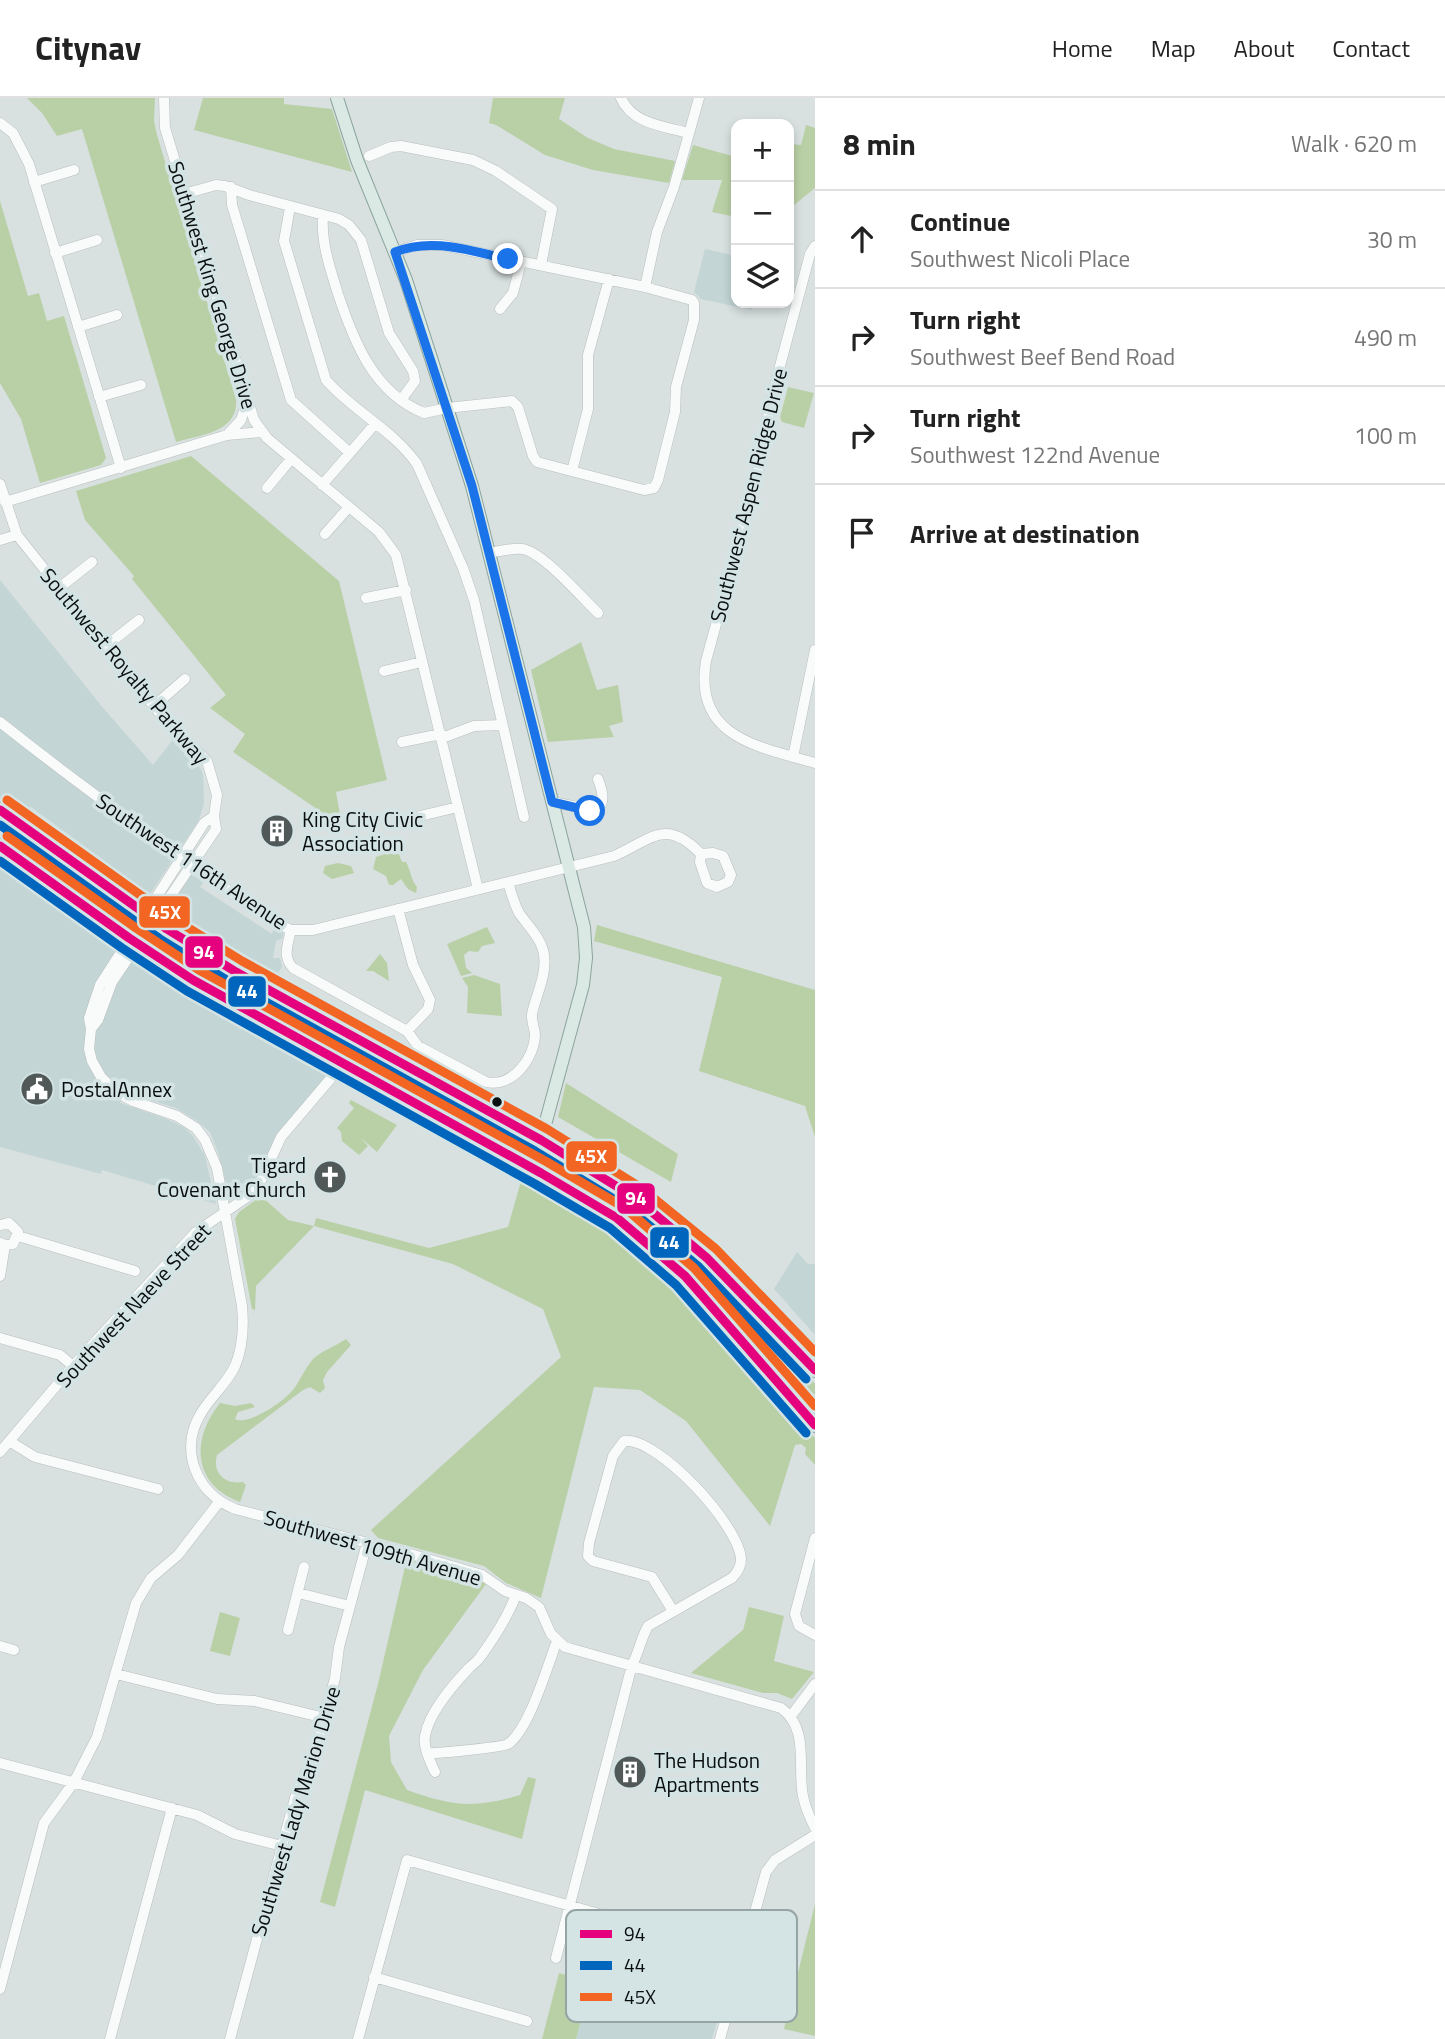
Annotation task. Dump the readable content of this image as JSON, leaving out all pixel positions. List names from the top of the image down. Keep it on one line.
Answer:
{"streets":{"street":["Southwest King George Drive","Southwest Aspen Ridge Drive","Southwest Royalty Parkway","Southwest 116th Avenue","Southwest Naeve Street","Southwest 109th Avenue","Southwest Lady Marion Drive"]},"crossings":[["Southwest King George Drive","Southwest 116th Avenue"],["Southwest Royalty Parkway","Southwest 116th Avenue"],["Southwest Royalty Parkway","Southwest Naeve Street"],["Southwest Royalty Parkway","Southwest 109th Avenue"],["Southwest 109th Avenue","Southwest Lady Marion Drive"]],"places":{"building":["King City Civic Association","The Hudson Apartments"],"public building":["PostalAnnex"],"church":["Tigard Covenant Church"]},"lines":["transit line 45X","transit line 94","transit line 44"],"legend":["94","44","45X"],"page":{"header":"Citynav","nav":["Home","Map","About","Contact"],"heading":["8 min","Walk · 620 m"],"map_buttons":["+","−"],"list":[["Continue","Southwest Nicoli Place","30 m"],["Turn right","Southwest Beef Bend Road","490 m"],["Turn right","Southwest 122nd Avenue","100 m"],"Arrive at destination"]}}
